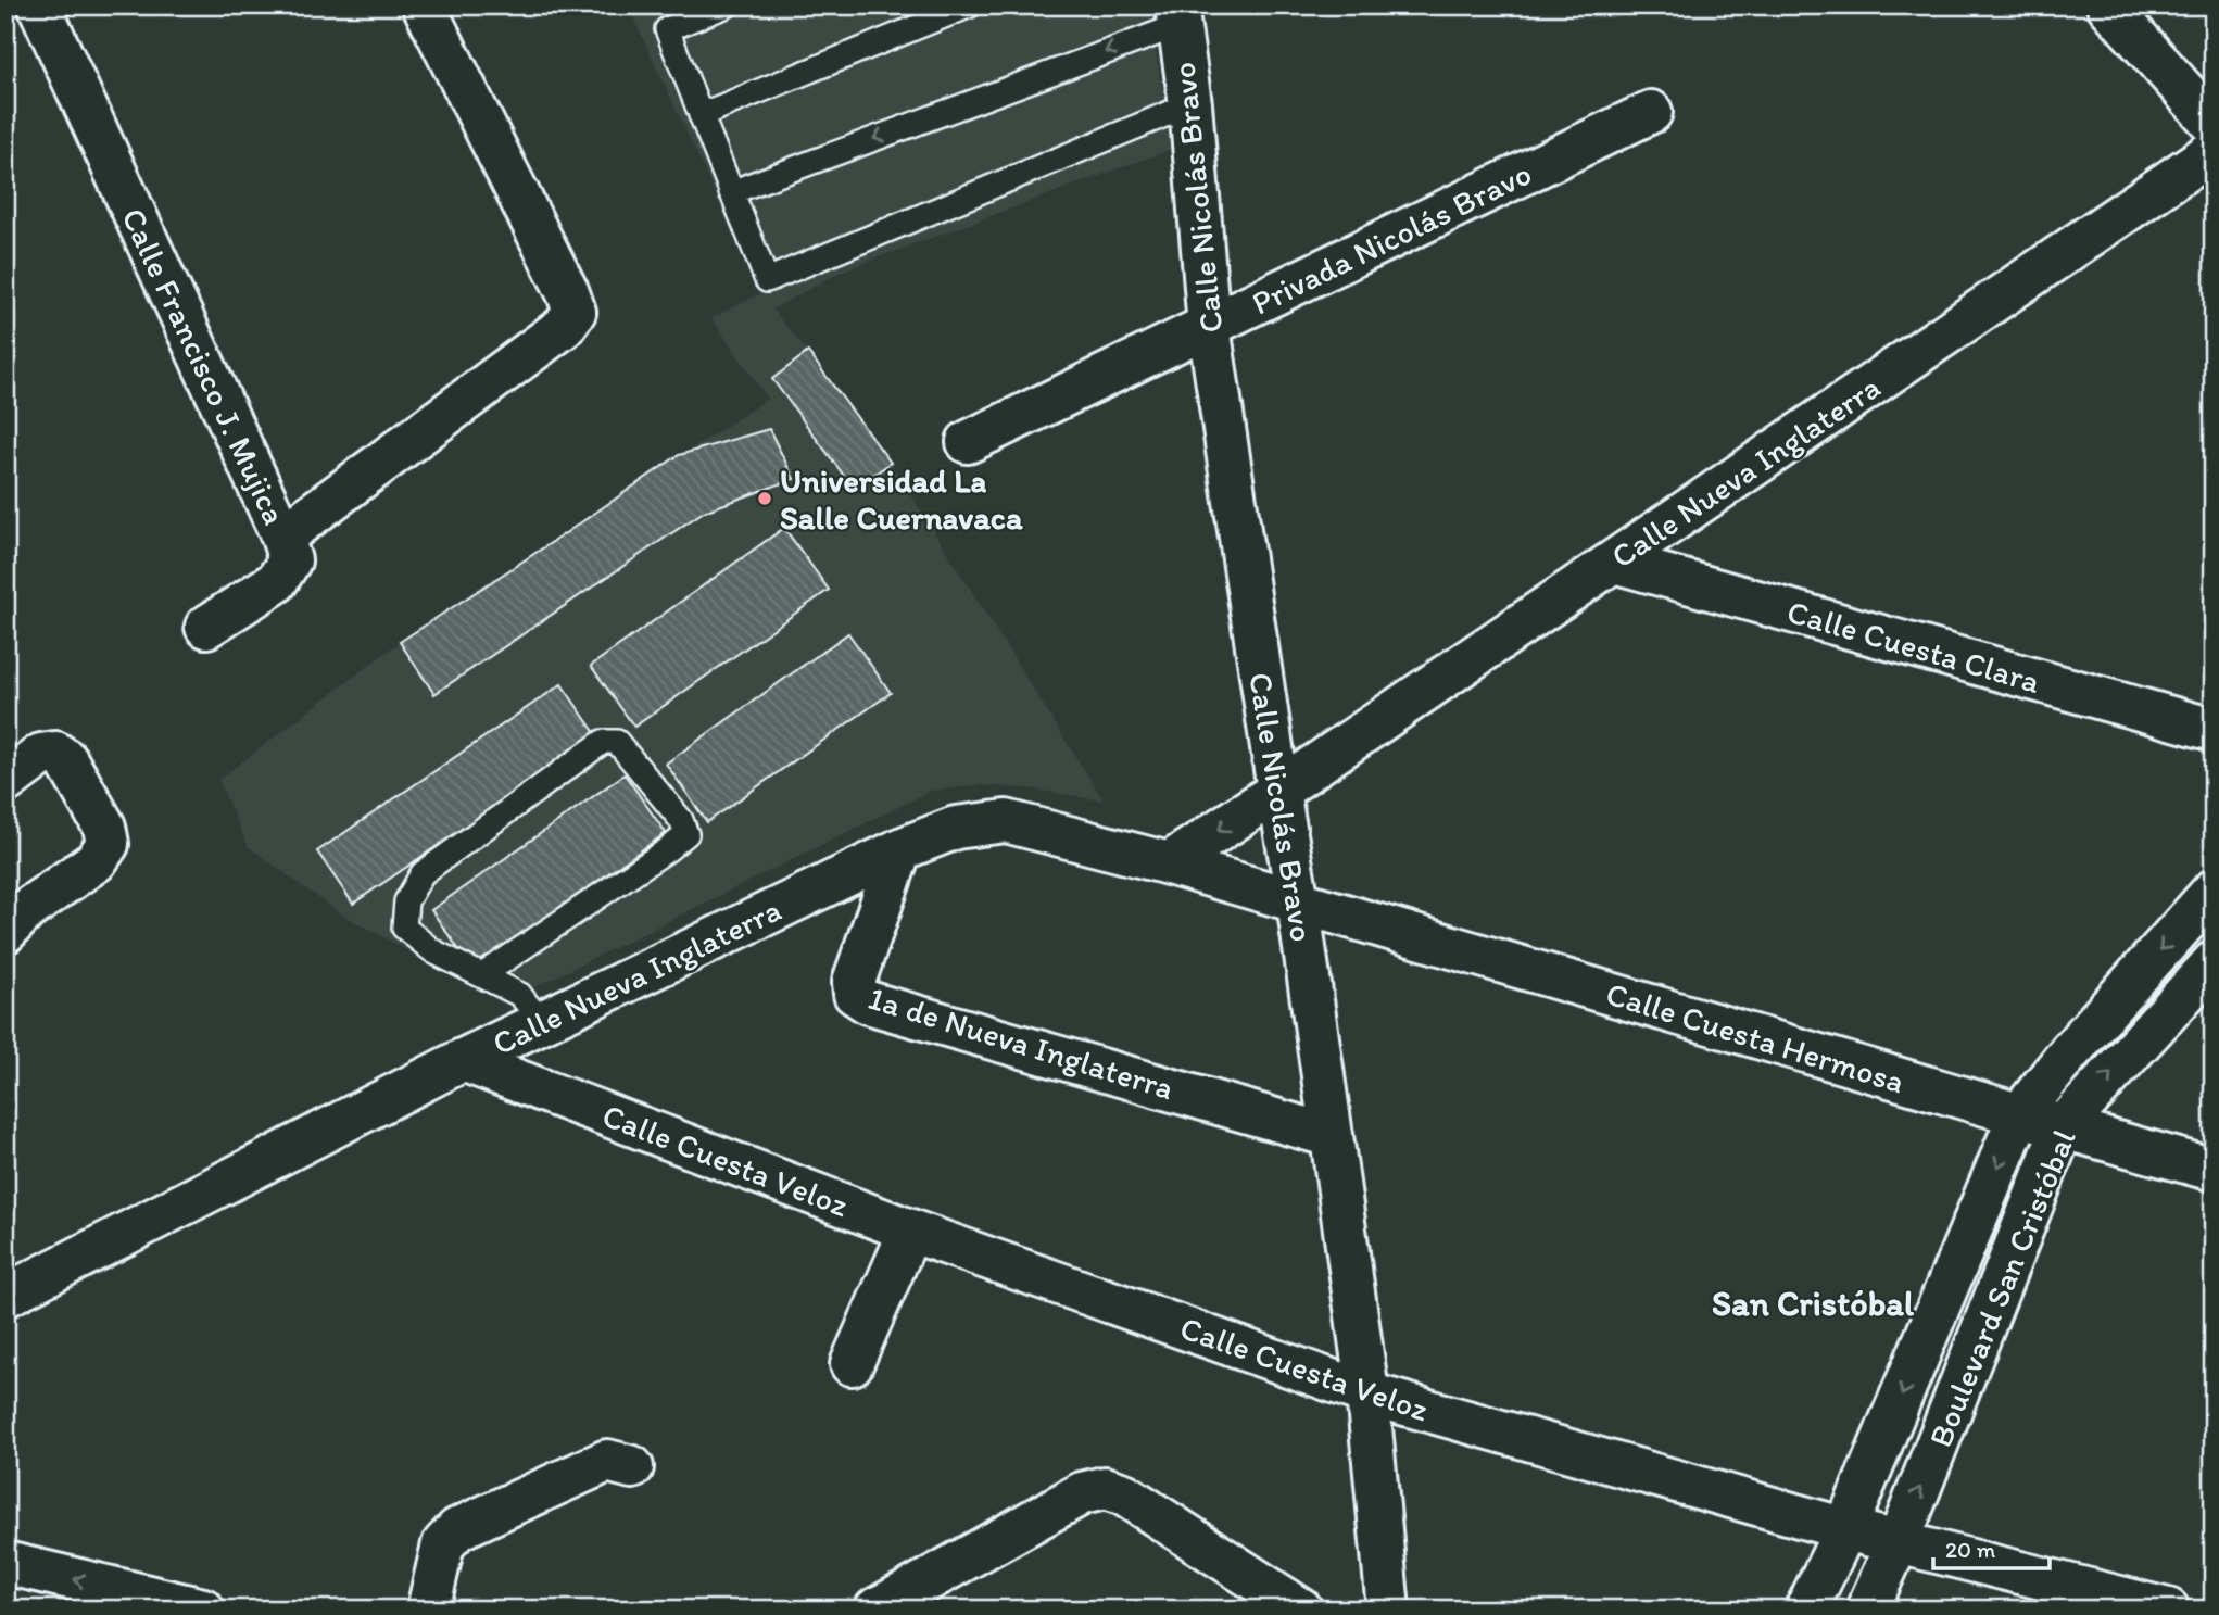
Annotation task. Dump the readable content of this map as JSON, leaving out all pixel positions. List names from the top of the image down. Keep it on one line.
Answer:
{"streets":{"street":["Calle Nicolás Bravo","Privada Nicolás Bravo","Calle Francisco J. Mujica","Calle Nueva Inglaterra","Calle Cuesta Clara","Calle Cuesta Hermosa","1a de Nueva Inglaterra","Calle Cuesta Veloz","Boulevard San Cristóbal"]},"crossings":[["Calle Nicolás Bravo","Privada Nicolás Bravo"],["Calle Nicolás Bravo","Calle Nueva Inglaterra"],["Calle Nicolás Bravo","Calle Cuesta Hermosa"],["Calle Nicolás Bravo","1a de Nueva Inglaterra"],["Calle Nicolás Bravo","Calle Cuesta Veloz"],["Calle Nueva Inglaterra","Calle Cuesta Clara"],["Calle Nueva Inglaterra","Calle Cuesta Hermosa"],["Calle Nueva Inglaterra","1a de Nueva Inglaterra"],["Calle Nueva Inglaterra","Calle Cuesta Veloz"],["Calle Cuesta Hermosa","Boulevard San Cristóbal"],["Calle Cuesta Veloz","Boulevard San Cristóbal"]],"districts":["San Cristóbal"],"places":["Universidad La Salle Cuernavaca"],"scale_bar":"20 m"}
